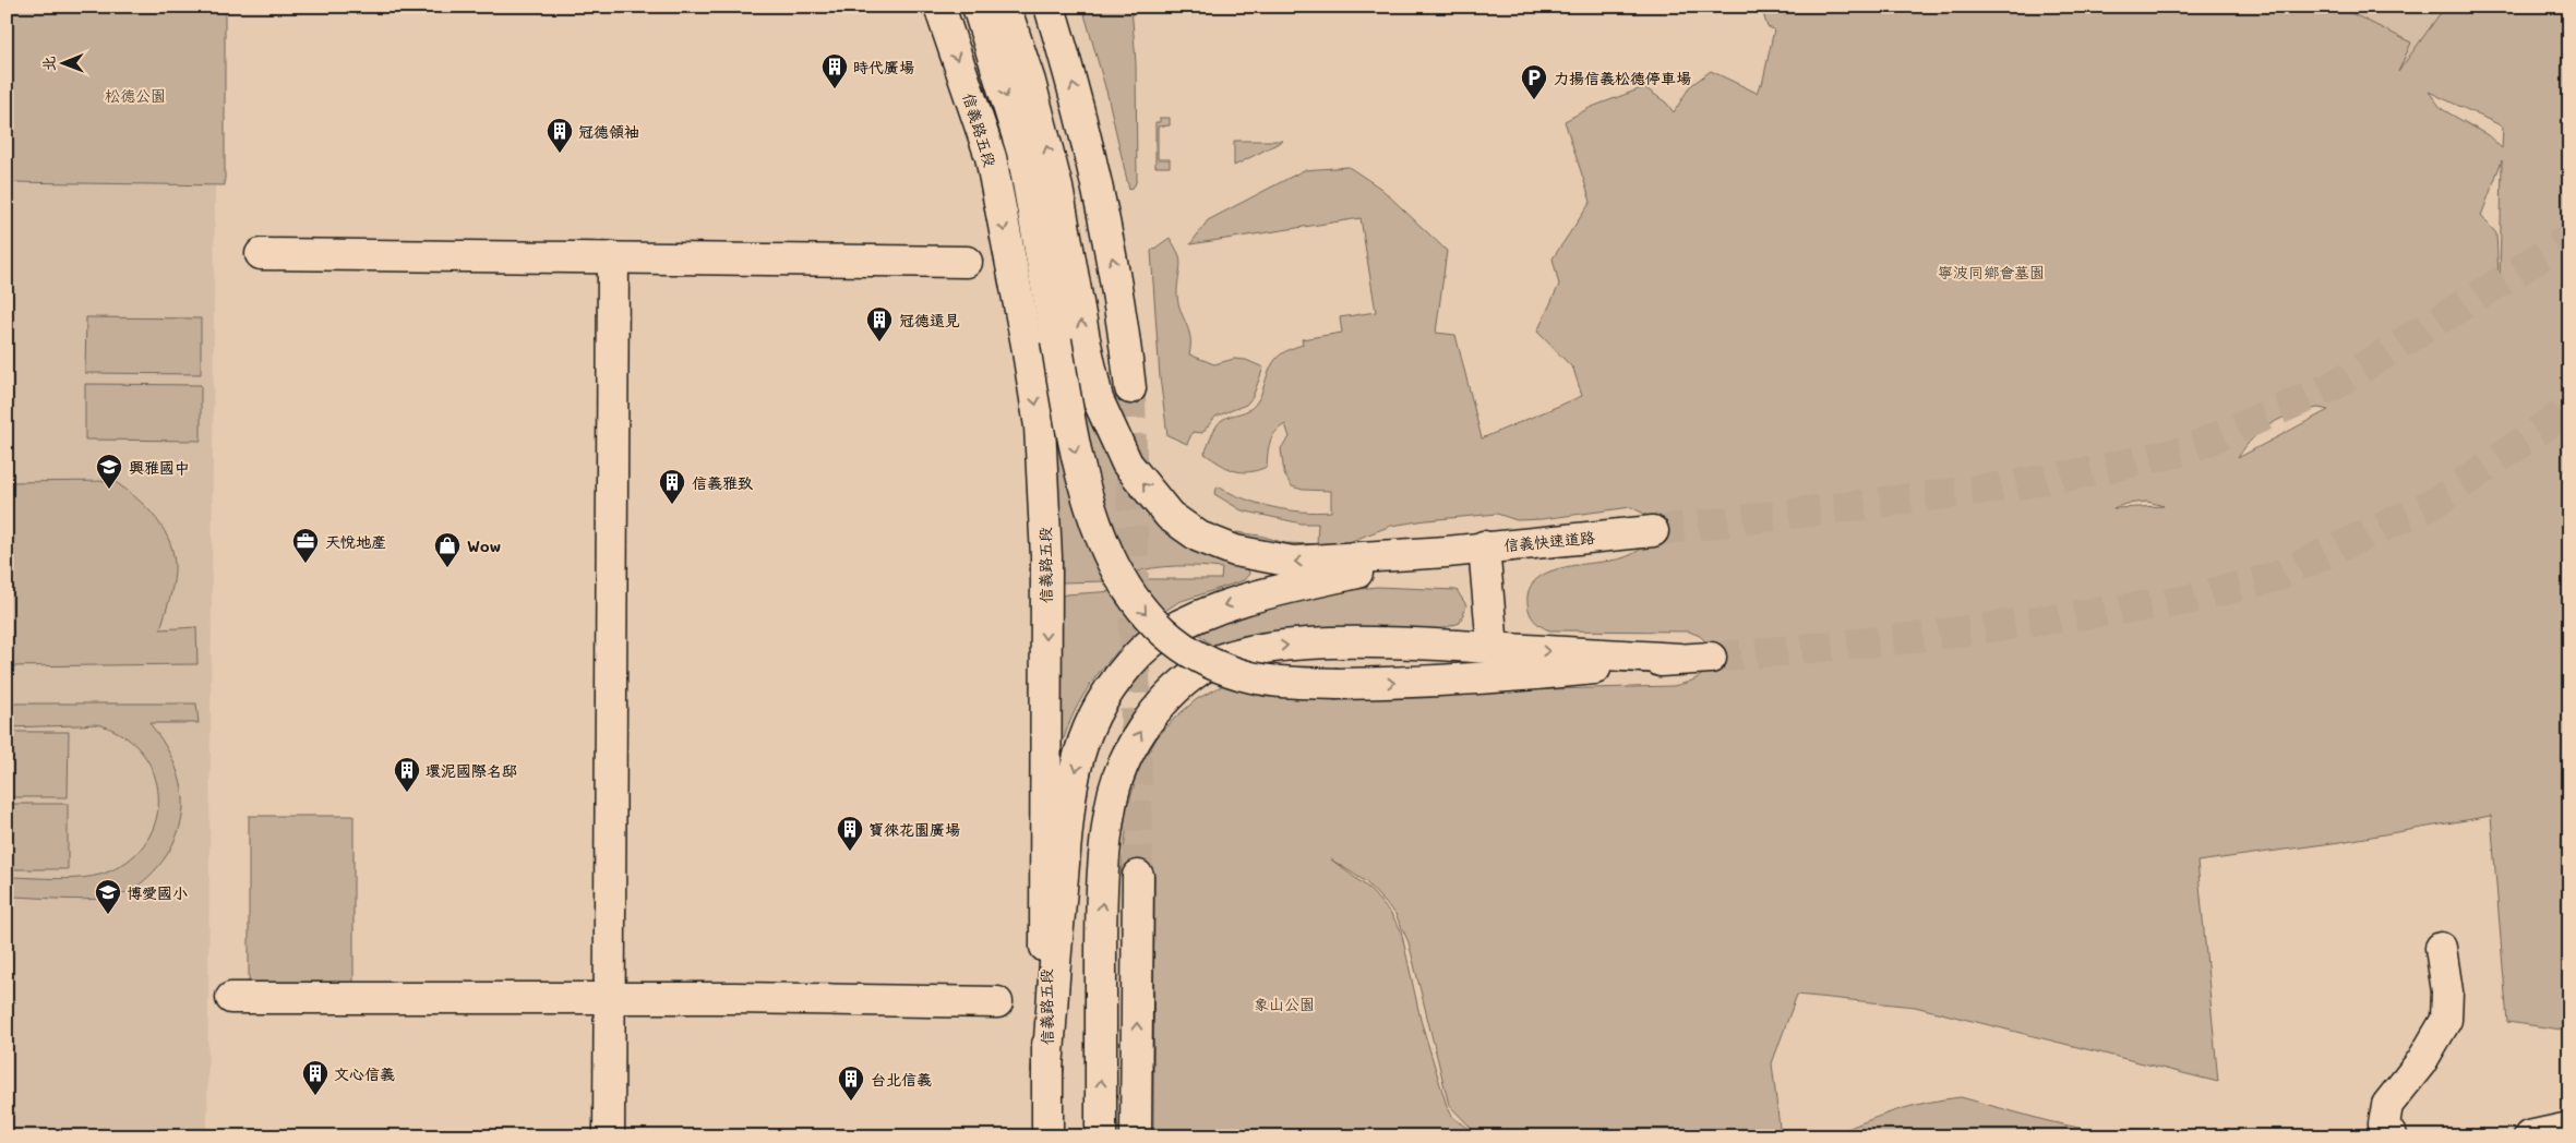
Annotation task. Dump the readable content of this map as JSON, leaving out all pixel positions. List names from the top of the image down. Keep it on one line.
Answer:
{"streets":{"main road":["信義路五段","信義快速道路"]},"parks":["松德公園","寧波同鄉會墓園","象山公園"],"places":{"building":["時代廣場","冠德領袖","冠德遠見","信義雅致","環泥國際名邸","寶徠花園廣場","文心信義","台北信義"],"parking":["力揚信義松德停車場"],"school or university":["興雅國中","博愛國小"],"office":["天悅地產"],"shop":["Wow"]},"north":"left"}
